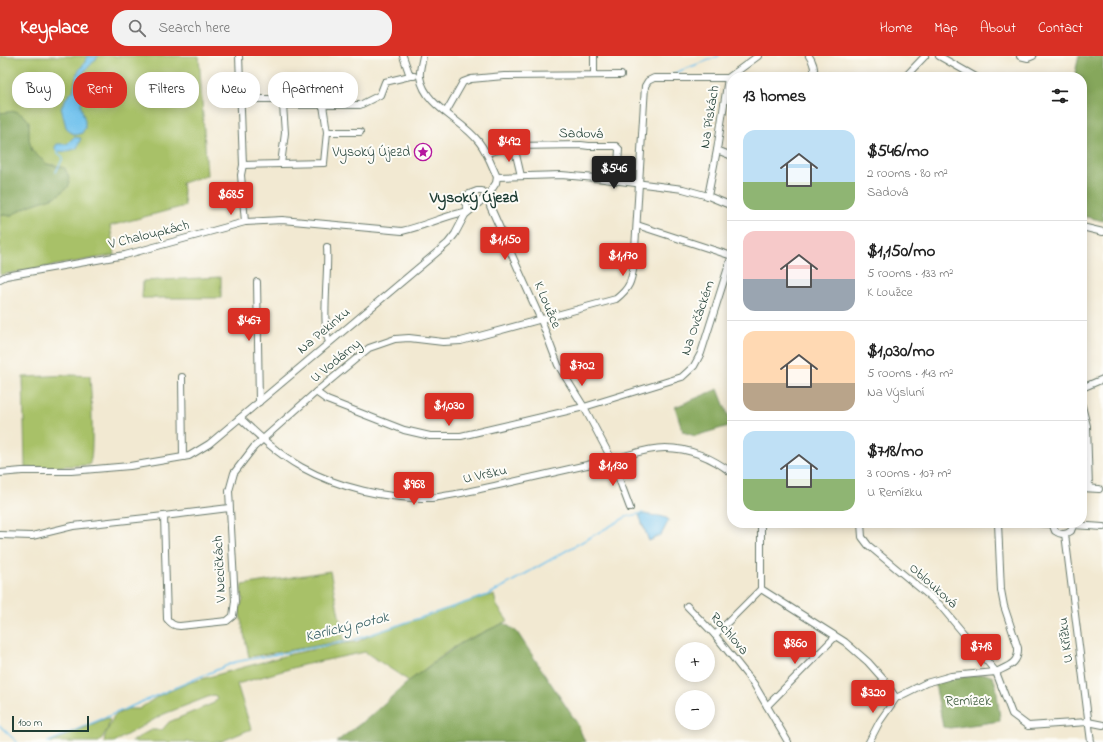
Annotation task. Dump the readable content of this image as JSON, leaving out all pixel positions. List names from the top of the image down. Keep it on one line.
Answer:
{"streets":{"street":["Na Pískách","Sadová","V Chaloupkách","K Loužce","Na Ovčáckém","Na Pekinku","U Vodárny","U Vršku","V Necičkách","Oblouková","Rochlova","U Křížku"]},"crossings":[["V Chaloupkách","Na Pekinku"],["K Loužce","Na Ovčáckém"],["K Loužce","U Vodárny"],["K Loužce","U Vršku"],["Na Ovčáckém","U Vodárny"],["Na Pekinku","U Vršku"],["U Vodárny","U Vršku"],["U Vodárny","V Necičkách"],["Oblouková","U Křížku"]],"districts":["Vysoký Újezd"],"water":["Karlický potok"],"parks":["Remízek"],"places":{"place":["Vysoký Újezd"]},"scale_bar":"100 m","page":{"header":"Keyplace","search":"Search here","nav":["Home","Map","About","Contact"],"chip":["Buy","Rent","Filters","New","Apartment"],"heading":"13 homes","list":[{"name":"$546/mo","note":"2 rooms · 80 m² · Sadová"},{"name":"$1,150/mo","note":"5 rooms · 133 m² · K Loužce"},{"name":"$1,030/mo","note":"5 rooms · 143 m² · Na Výsluní"},{"name":"$718/mo","note":"3 rooms · 107 m² · U Remízku"}],"price":["$492","$546","$685","$1,150","$1,170","$467","$702","$1,030","$1,130","$968","$860","$718","$320"],"map_buttons":["+","−"],"scale":"100 m"}}
